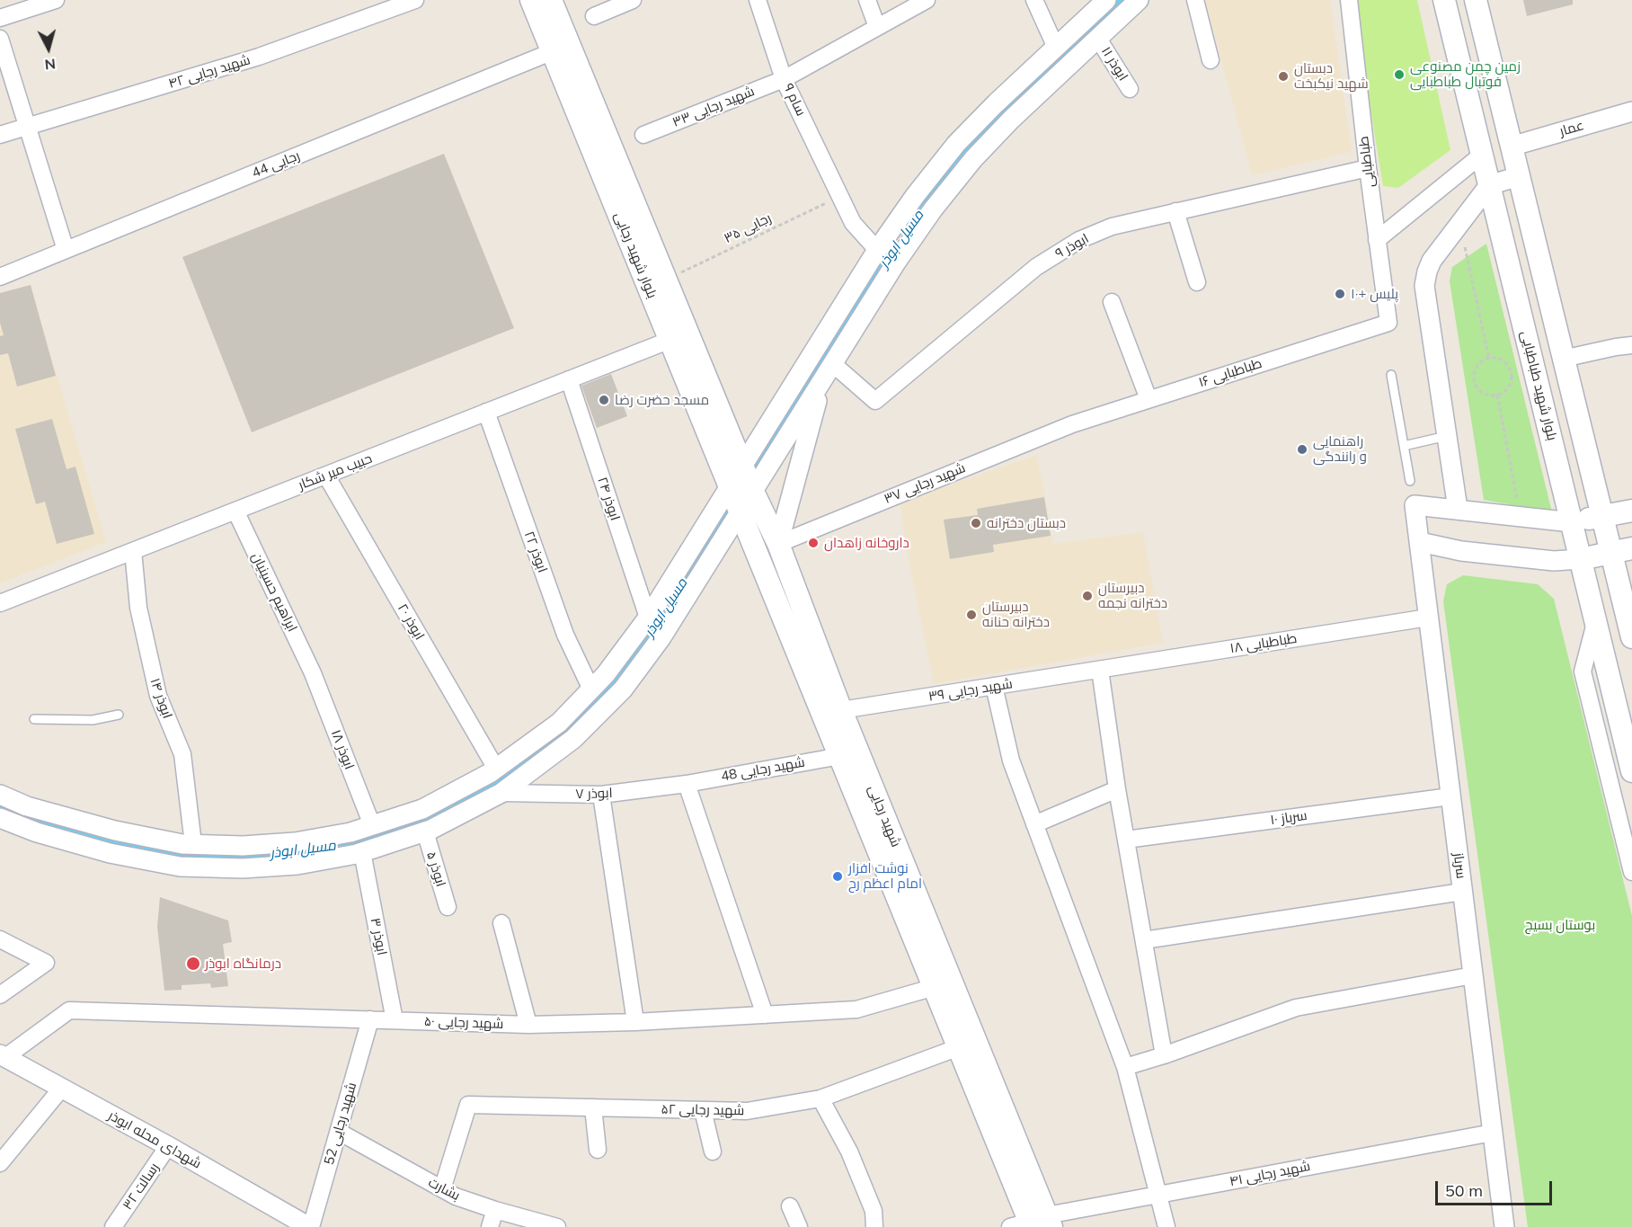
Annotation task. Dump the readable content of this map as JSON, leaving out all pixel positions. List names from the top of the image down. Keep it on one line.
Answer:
{"streets":{"main road":["بلوار شهید رجایی","بلوار شهید طباطبایی","شهید رجایی"],"street":["ابوذر ۱۱","شهید رجایی ۴۲","سام ۹","شهید رجایی ۳۳","عمار","طباطبایی","رجایی 44","ابوذر ۹","طباطبایی ۱۶","حبیب میر شکار","شهید رجایی ۳۷","ابوذر ۲۴","ابوذر ۲۲","ابراهیم حسینیان","ابوذر ۲۰","طباطبایی ۱۸","شهید رجایی ۳۹","ابوذر ۱۴","ابوذر ۱۸","شهید رجایی 48","ابوذر ۷","سرباز ۱۰","سرباز","ابوذر ۵","ابوذر ۳","شهید رجایی ۵۰","شهید رجایی ۵۲","شهید رجایی 52","شهدای محله ابوذر","شهید رجایی ۴۱","رسالت ۳۲","بشارت"],"path":["رجایی ۳۵"]},"crossings":[["سام ۹","شهید رجایی ۳۳"],["سام ۹","رجایی ۳۵"],["طباطبایی","ابوذر ۹"],["طباطبایی","طباطبایی ۱۶"],["رجایی 44","بلوار شهید رجایی"],["رجایی ۳۵","بلوار شهید رجایی"],["بلوار شهید رجایی","حبیب میر شکار"],["بلوار شهید رجایی","شهید رجایی"],["طباطبایی ۱۶","شهید رجایی ۳۷"],["حبیب میر شکار","ابوذر ۲۴"],["حبیب میر شکار","ابوذر ۲۲"],["حبیب میر شکار","ابراهیم حسینیان"],["حبیب میر شکار","ابوذر ۲۰"],["حبیب میر شکار","ابوذر ۱۴"],["شهید رجایی ۳۷","شهید رجایی"],["ابراهیم حسینیان","ابوذر ۱۸"],["طباطبایی ۱۸","شهید رجایی ۳۹"],["طباطبایی ۱۸","سرباز"],["شهید رجایی ۳۹","شهید رجایی"],["شهید رجایی 48","ابوذر ۷"],["شهید رجایی 48","شهید رجایی"],["شهید رجایی","شهید رجایی ۵۰"],["شهید رجایی","شهید رجایی ۵۲"],["شهید رجایی","شهید رجایی ۴۱"],["سرباز ۱۰","سرباز"],["سرباز","شهید رجایی ۴۱"],["ابوذر ۳","شهید رجایی ۵۰"],["شهید رجایی ۵۰","شهید رجایی 52"],["شهید رجایی ۵۰","شهدای محله ابوذر"],["شهید رجایی ۵۲","بشارت"],["شهید رجایی 52","شهدای محله ابوذر"],["شهید رجایی 52","بشارت"],["شهدای محله ابوذر","رسالت ۳۲"]],"water":["مسیل ابوذر"],"parks":["بوستان بسیج"],"places":["زمین چمن مصنوعی فوتبال طباطبایی","دبستان شهید نیکبخت","پلیس +۱۰","مسجد حضرت رضا","راهنمایی و رانندگی","دبستان دخترانه","داروخانه زاهدان","دبیرستان دخترانه نجمه","دبیرستان دخترانه حنانه","نوشت افزار امام اعظم رح","درمانگاه ابوذر"],"scale_bar":"50 m","north":"bottom"}
